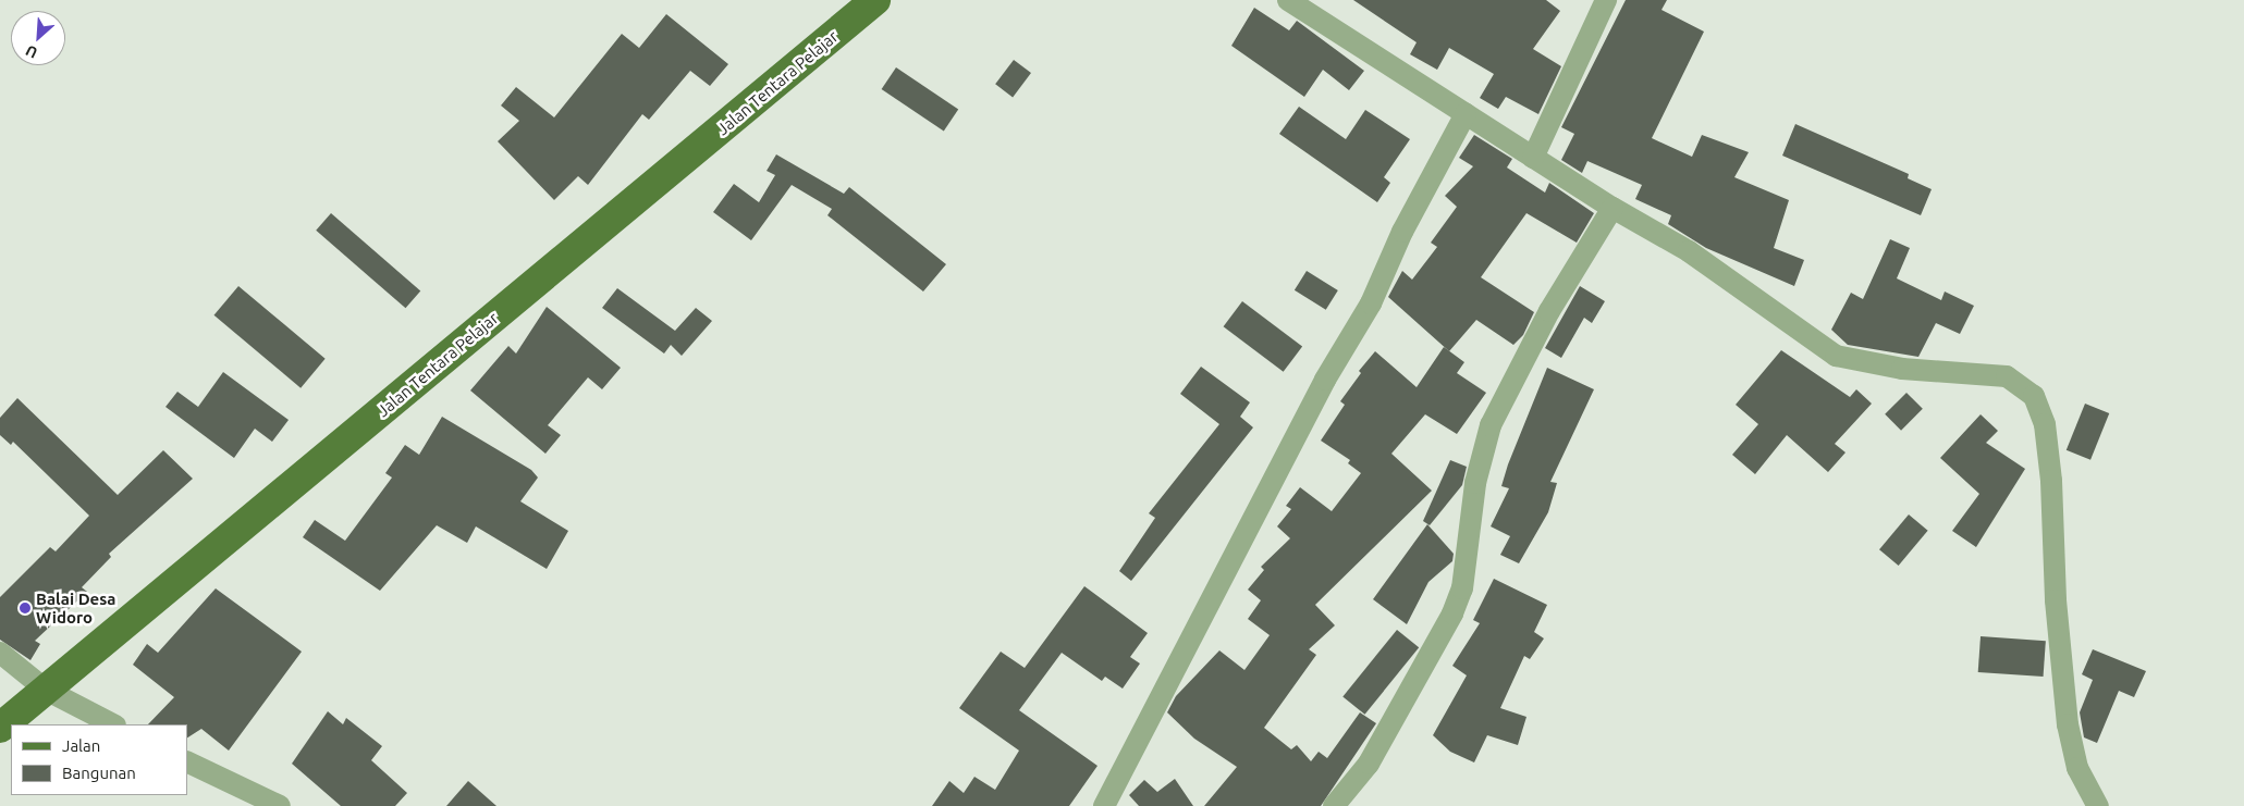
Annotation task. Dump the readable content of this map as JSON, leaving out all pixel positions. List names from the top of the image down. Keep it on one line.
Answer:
{"streets":{"main road":["Jalan Tentara Pelajar"]},"places":["Balai Desa Widoro"],"legend":["Jalan","Bangunan"],"north":"bottom left"}
